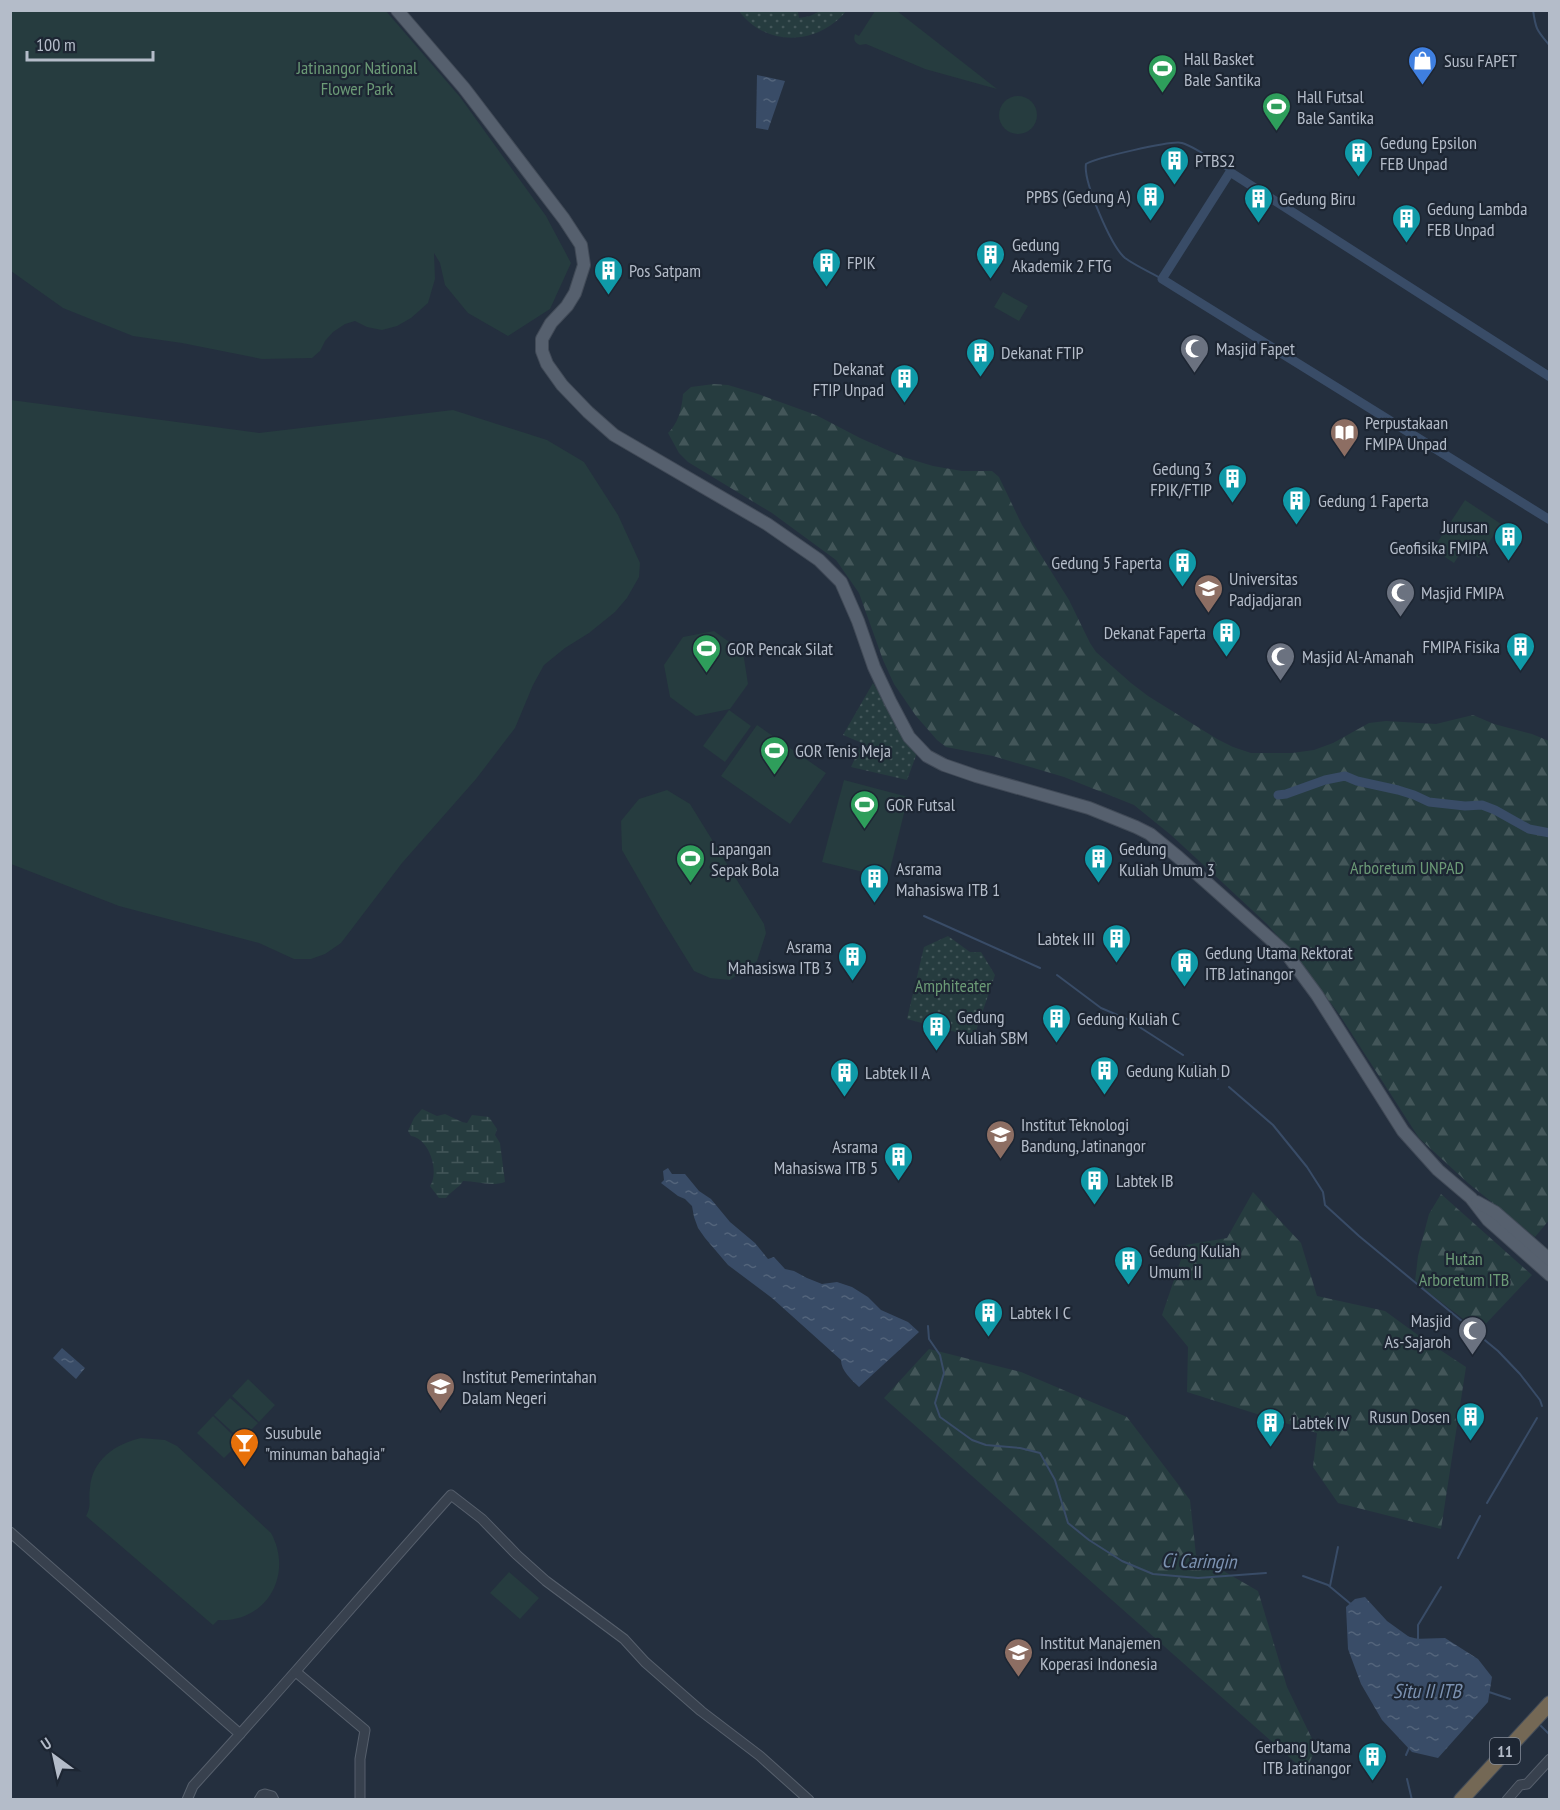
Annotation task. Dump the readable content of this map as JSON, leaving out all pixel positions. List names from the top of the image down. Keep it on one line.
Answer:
{"streets":{"highway":["11"]},"water":["Ci Caringin","Situ II ITB"],"parks":["Jatinangor National Flower Park","Arboretum UNPAD","Amphiteater","Hutan Arboretum ITB"],"places":{"shop":["Susu FAPET"],"sports":["Hall Basket Bale Santika","Hall Futsal Bale Santika","GOR Pencak Silat","GOR Tenis Meja","GOR Futsal","Lapangan Sepak Bola"],"building":["Gedung Epsilon FEB Unpad","PTBS2","PPBS (Gedung A)","Gedung Biru","Gedung Lambda FEB Unpad","Gedung Akademik 2 FTG","FPIK","Pos Satpam","Dekanat FTIP","Dekanat FTIP Unpad","Gedung 3 FPIK/FTIP","Gedung 1 Faperta","Jurusan Geofisika FMIPA","Gedung 5 Faperta","Dekanat Faperta","FMIPA Fisika","Gedung Kuliah Umum 3","Asrama Mahasiswa ITB 1","Labtek III","Asrama Mahasiswa ITB 3","Gedung Utama Rektorat ITB Jatinangor","Gedung Kuliah C","Gedung Kuliah SBM","Gedung Kuliah D","Labtek II A","Asrama Mahasiswa ITB 5","Labtek IB","Gedung Kuliah Umum II","Labtek I C","Rusun Dosen","Labtek IV","Gerbang Utama ITB Jatinangor"],"mosque":["Masjid Fapet","Masjid FMIPA","Masjid Al-Amanah","Masjid As-Sajaroh"],"library":["Perpustakaan FMIPA Unpad"],"school or university":["Universitas Padjadjaran","Institut Teknologi Bandung, Jatinangor","Institut Pemerintahan Dalam Negeri","Institut Manajemen Koperasi Indonesia"],"bar":["Susubule \"minuman bahagia\""]},"scale_bar":"100 m","north":"top left"}
